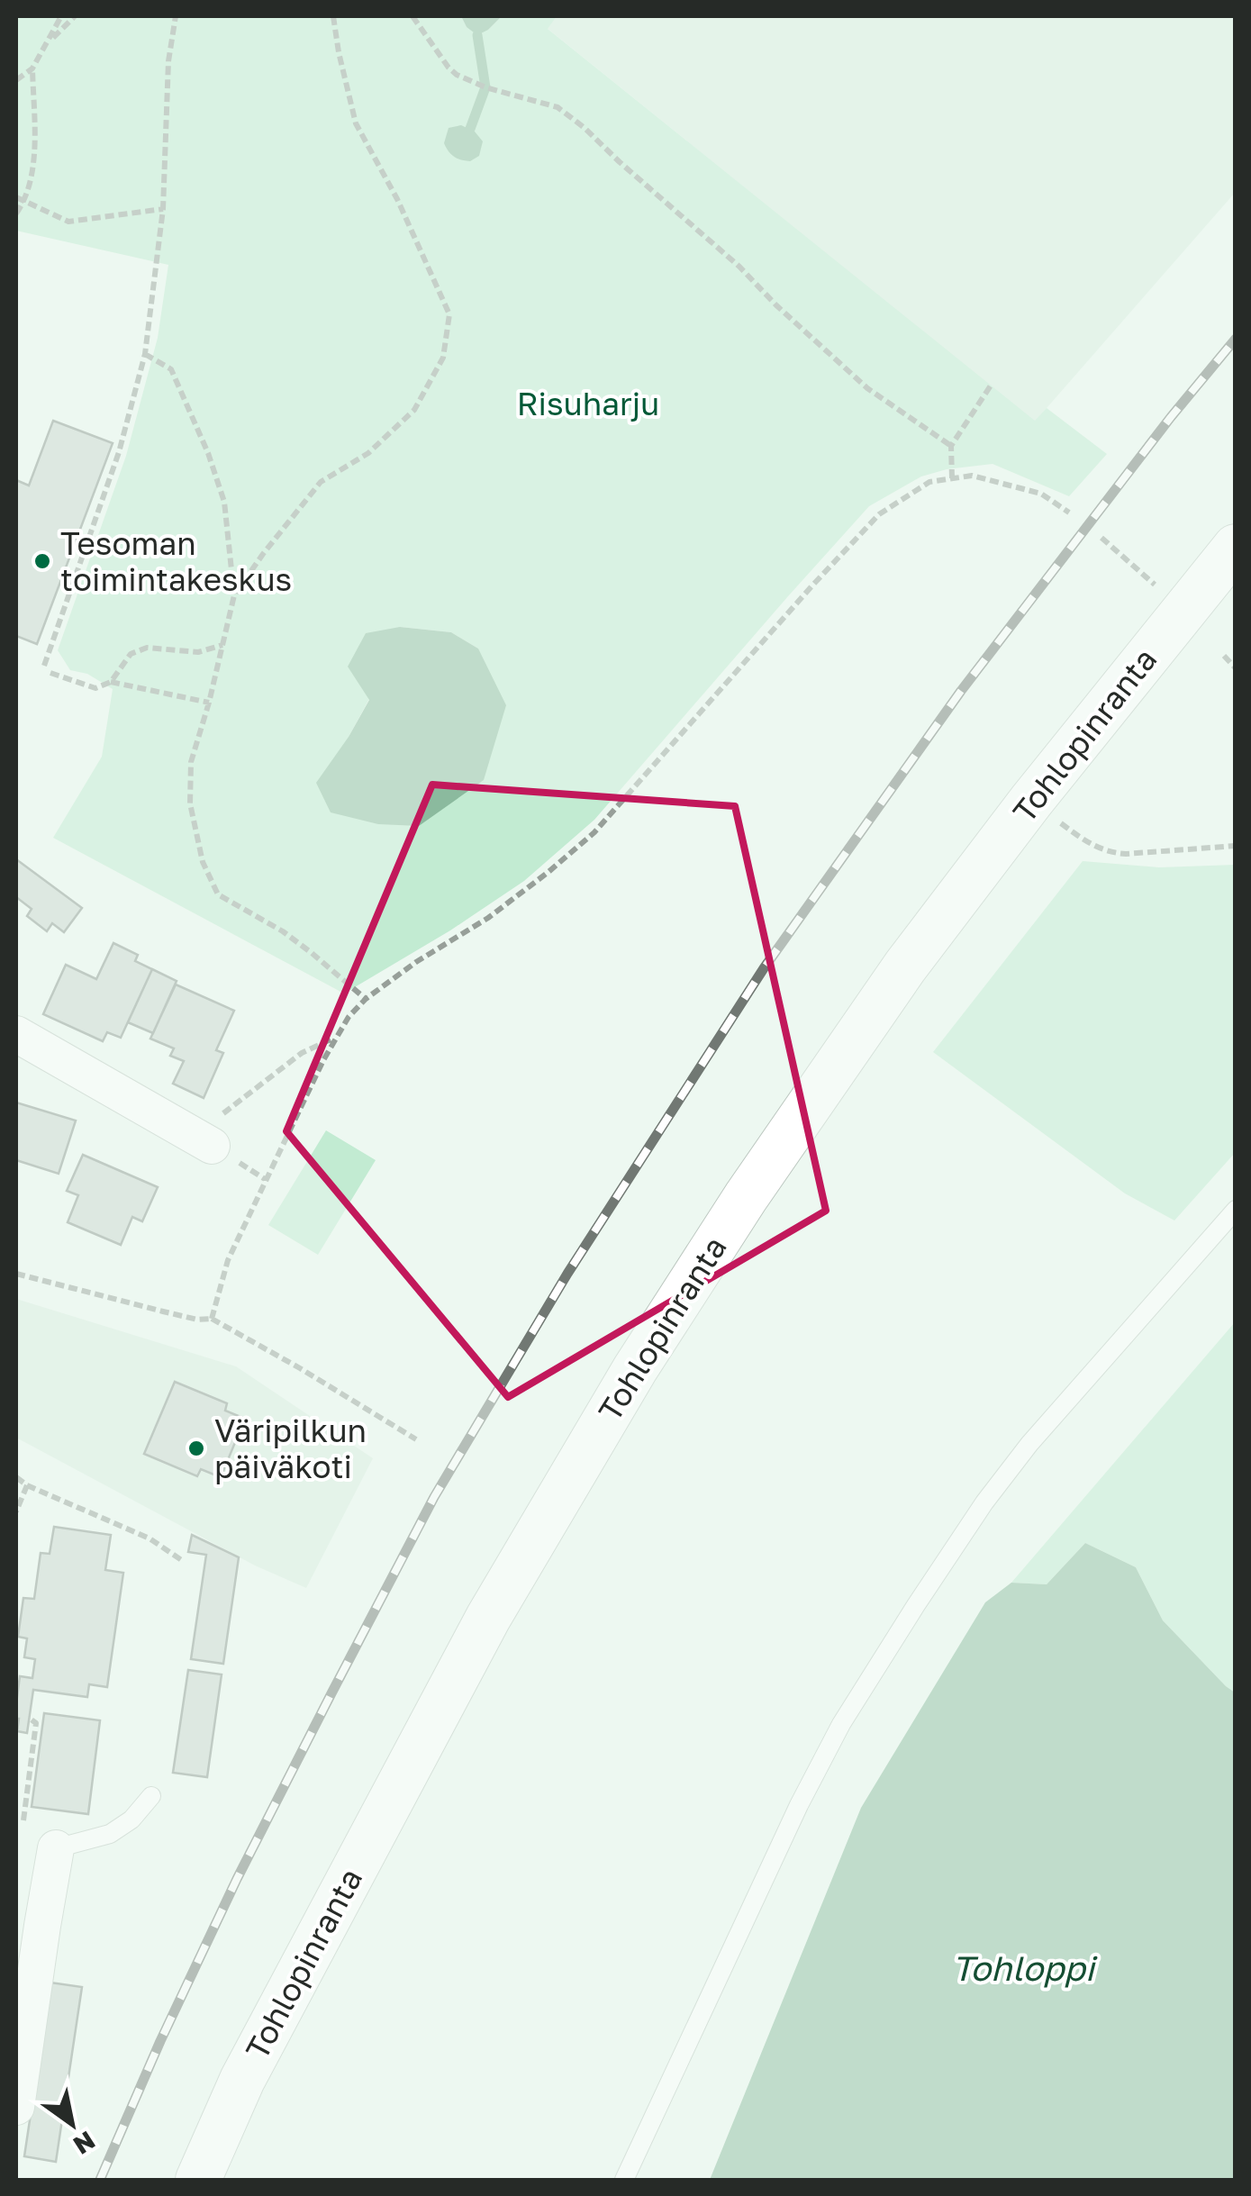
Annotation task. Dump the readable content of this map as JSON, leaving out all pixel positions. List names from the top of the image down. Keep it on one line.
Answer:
{"streets":{"street":["Tohlopinranta"]},"water":["Tohloppi"],"parks":["Risuharju"],"places":["Tesoman toimintakeskus","Väripilkun päiväkoti"],"north":"bottom right"}
